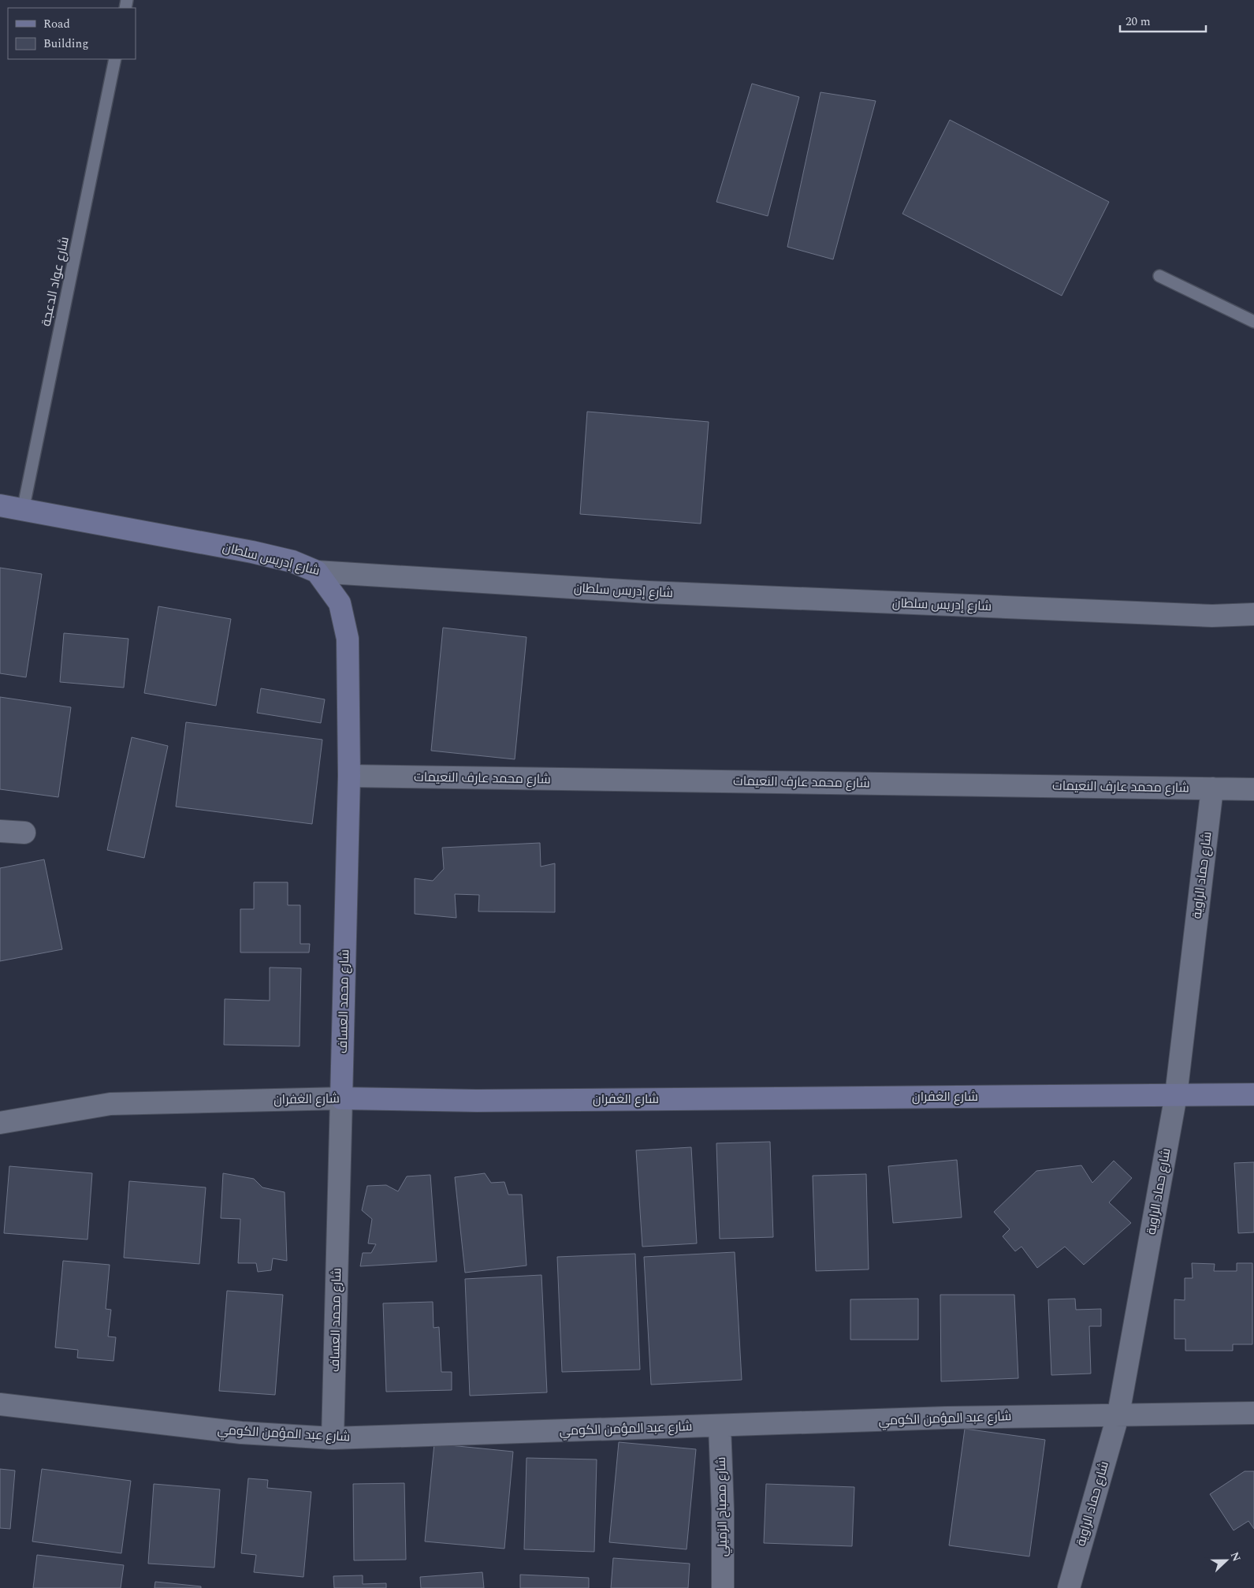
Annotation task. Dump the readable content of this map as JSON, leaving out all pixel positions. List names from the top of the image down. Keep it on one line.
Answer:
{"streets":{"street":["شارع إدريس سلطان","شارع محمد عارف النعيمات","شارع حماد الراوية","شارع محمد العساف","شارع الغفران","شارع عبد المؤمن الكومي","شارع مصباح الزميلي"],"lane":["شارع عواد الدعجة"]},"crossings":[["شارع عواد الدعجة","شارع إدريس سلطان"],["شارع إدريس سلطان","شارع محمد العساف"],["شارع محمد عارف النعيمات","شارع حماد الراوية"],["شارع محمد عارف النعيمات","شارع محمد العساف"],["شارع حماد الراوية","شارع الغفران"],["شارع حماد الراوية","شارع عبد المؤمن الكومي"],["شارع محمد العساف","شارع الغفران"],["شارع محمد العساف","شارع عبد المؤمن الكومي"],["شارع عبد المؤمن الكومي","شارع مصباح الزميلي"]],"legend":["Road","Building"],"scale_bar":"20 m","north":"right"}
